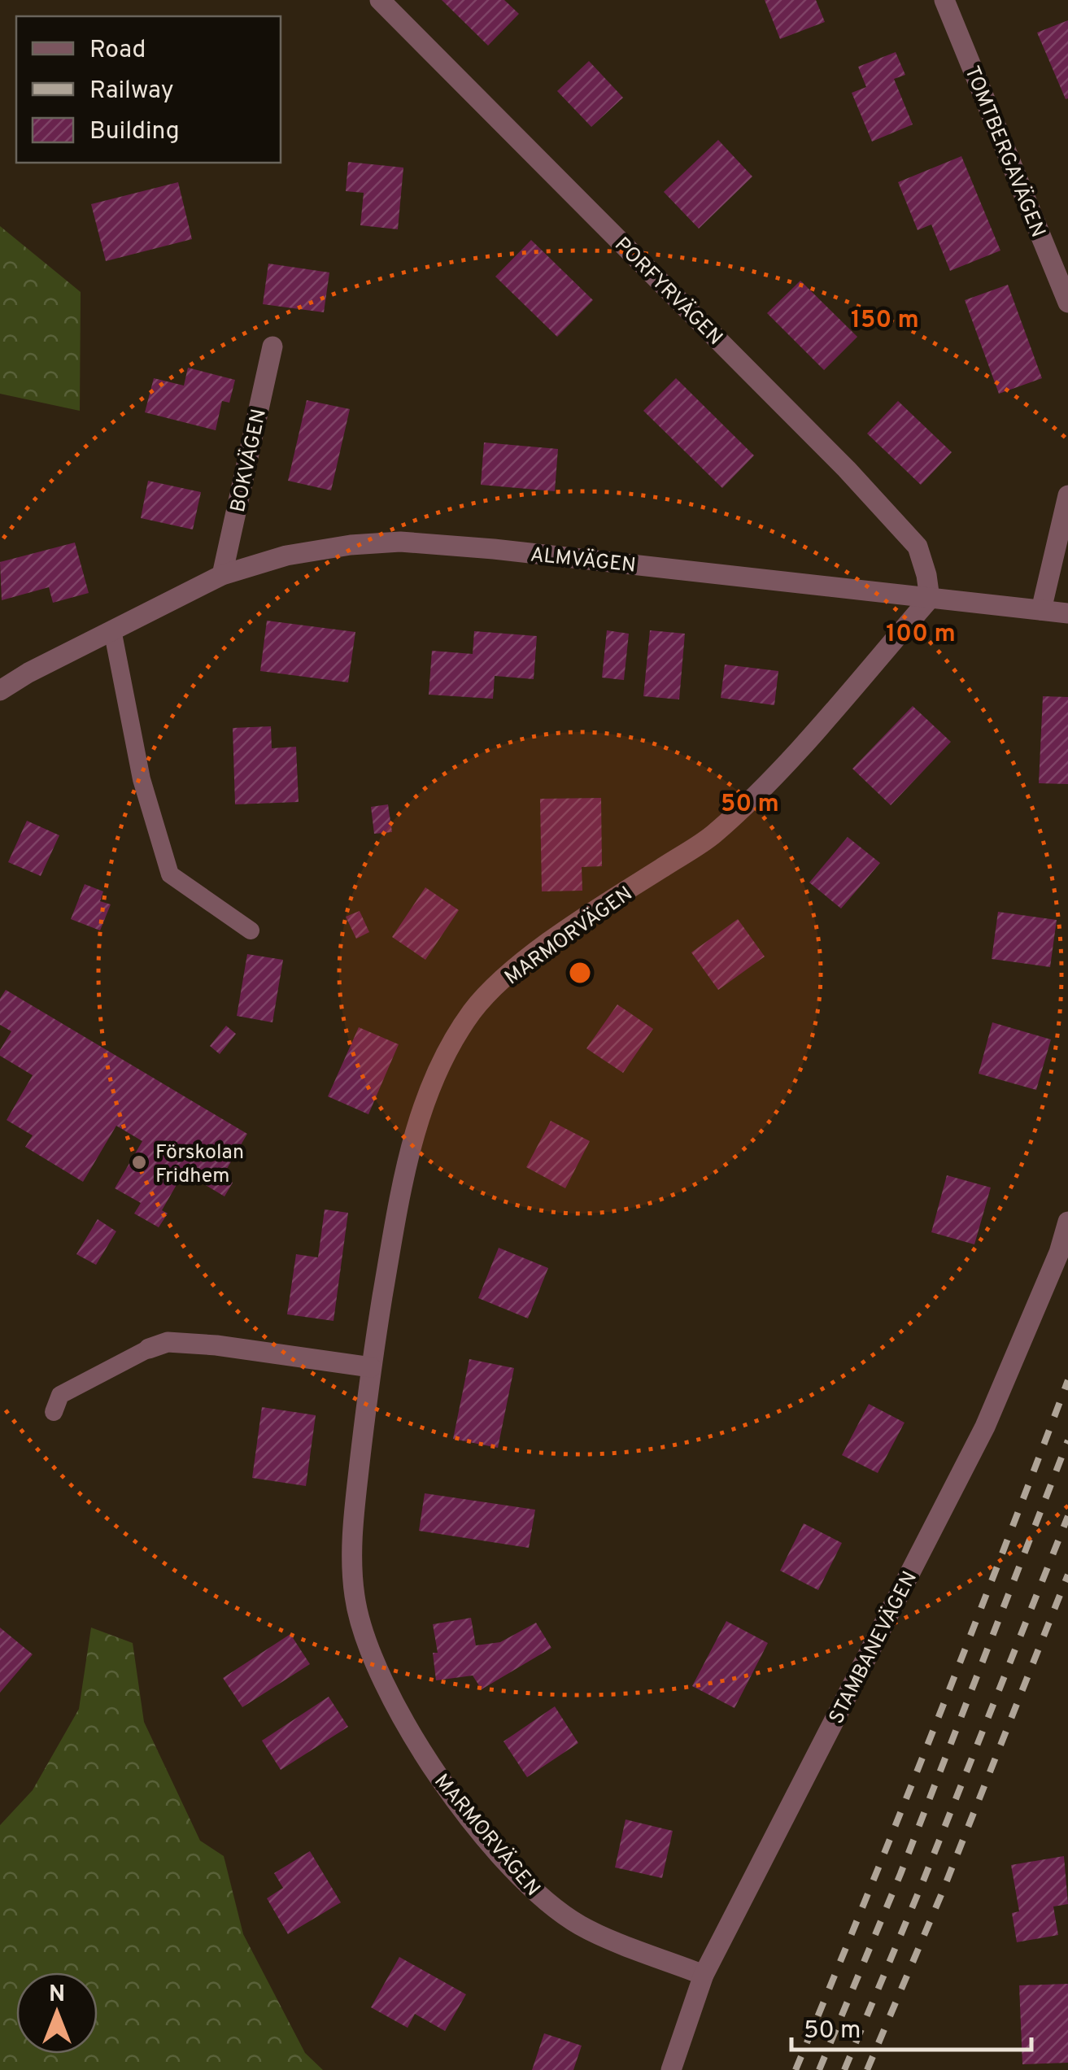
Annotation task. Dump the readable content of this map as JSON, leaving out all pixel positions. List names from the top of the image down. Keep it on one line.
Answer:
{"streets":{"street":["TOMTBERGAVÄGEN","PORFYRVÄGEN","BOKVÄGEN","ALMVÄGEN","MARMORVÄGEN","STAMBANEVÄGEN"]},"crossings":[["PORFYRVÄGEN","ALMVÄGEN"],["PORFYRVÄGEN","MARMORVÄGEN"],["BOKVÄGEN","ALMVÄGEN"],["ALMVÄGEN","MARMORVÄGEN"],["MARMORVÄGEN","STAMBANEVÄGEN"]],"places":["Förskolan Fridhem"],"legend":["Road","Railway","Building"],"scale_bar":"50 m","north":"top","rings":["150 m","100 m","50 m"]}
